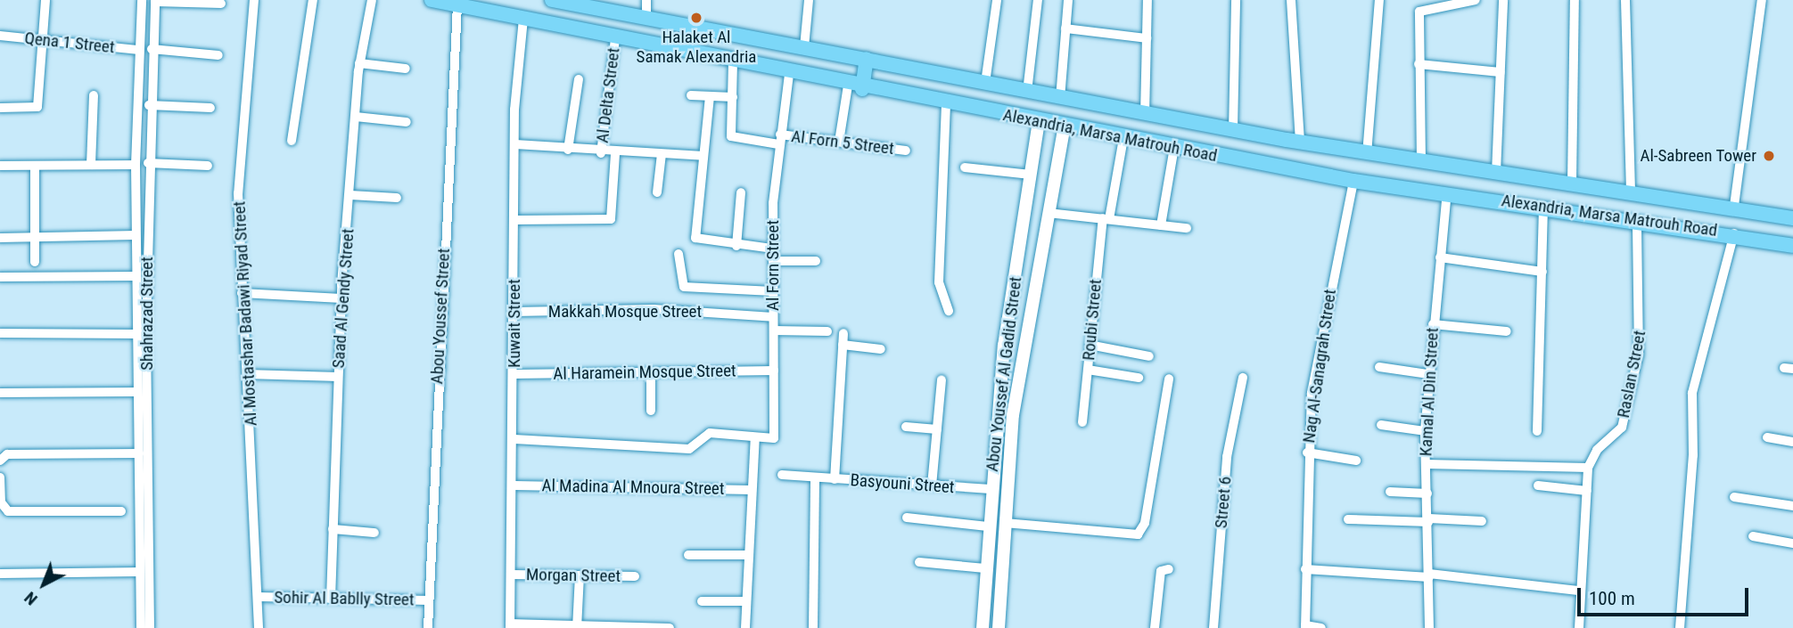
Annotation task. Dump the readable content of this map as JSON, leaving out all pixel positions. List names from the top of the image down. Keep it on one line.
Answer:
{"streets":{"main road":["Alexandria, Marsa Matrouh Road"],"street":["Qena 1 Street","Al Delta Street","Al Forn 5 Street","Al Forn Street","Saad Al Gendy Street","Makkah Mosque Street","Shahrazad Street","Al Mostashar Badawi Riyad Street","Abou Youssef Street","Roubi Street","Kuwait Street","Nag Al-Sanagrah Street","Al Haramein Mosque Street","Abou Youssef Al Gadid Street","Raslan Street","Kamal Al Din Street","Basyouni Street","Al Madina Al Mnoura Street","Street 6","Morgan Street","Sohir Al Bablly Street"]},"crossings":[["Qena 1 Street","Shahrazad Street"],["Al Delta Street","Alexandria, Marsa Matrouh Road"],["Al Delta Street","Kuwait Street"],["Alexandria, Marsa Matrouh Road","Al Forn Street"],["Alexandria, Marsa Matrouh Road","Abou Youssef Street"],["Alexandria, Marsa Matrouh Road","Roubi Street"],["Alexandria, Marsa Matrouh Road","Kuwait Street"],["Alexandria, Marsa Matrouh Road","Nag Al-Sanagrah Street"],["Alexandria, Marsa Matrouh Road","Abou Youssef Al Gadid Street"],["Alexandria, Marsa Matrouh Road","Raslan Street"],["Alexandria, Marsa Matrouh Road","Kamal Al Din Street"],["Al Forn 5 Street","Al Forn Street"],["Al Forn Street","Makkah Mosque Street"],["Al Forn Street","Al Haramein Mosque Street"],["Saad Al Gendy Street","Sohir Al Bablly Street"],["Makkah Mosque Street","Kuwait Street"],["Al Mostashar Badawi Riyad Street","Sohir Al Bablly Street"],["Abou Youssef Street","Sohir Al Bablly Street"],["Kuwait Street","Al Haramein Mosque Street"],["Kuwait Street","Al Madina Al Mnoura Street"],["Kuwait Street","Morgan Street"],["Abou Youssef Al Gadid Street","Basyouni Street"]],"places":["Halaket Al Samak Alexandria","Al-Sabreen Tower"],"scale_bar":"100 m","north":"bottom left"}
